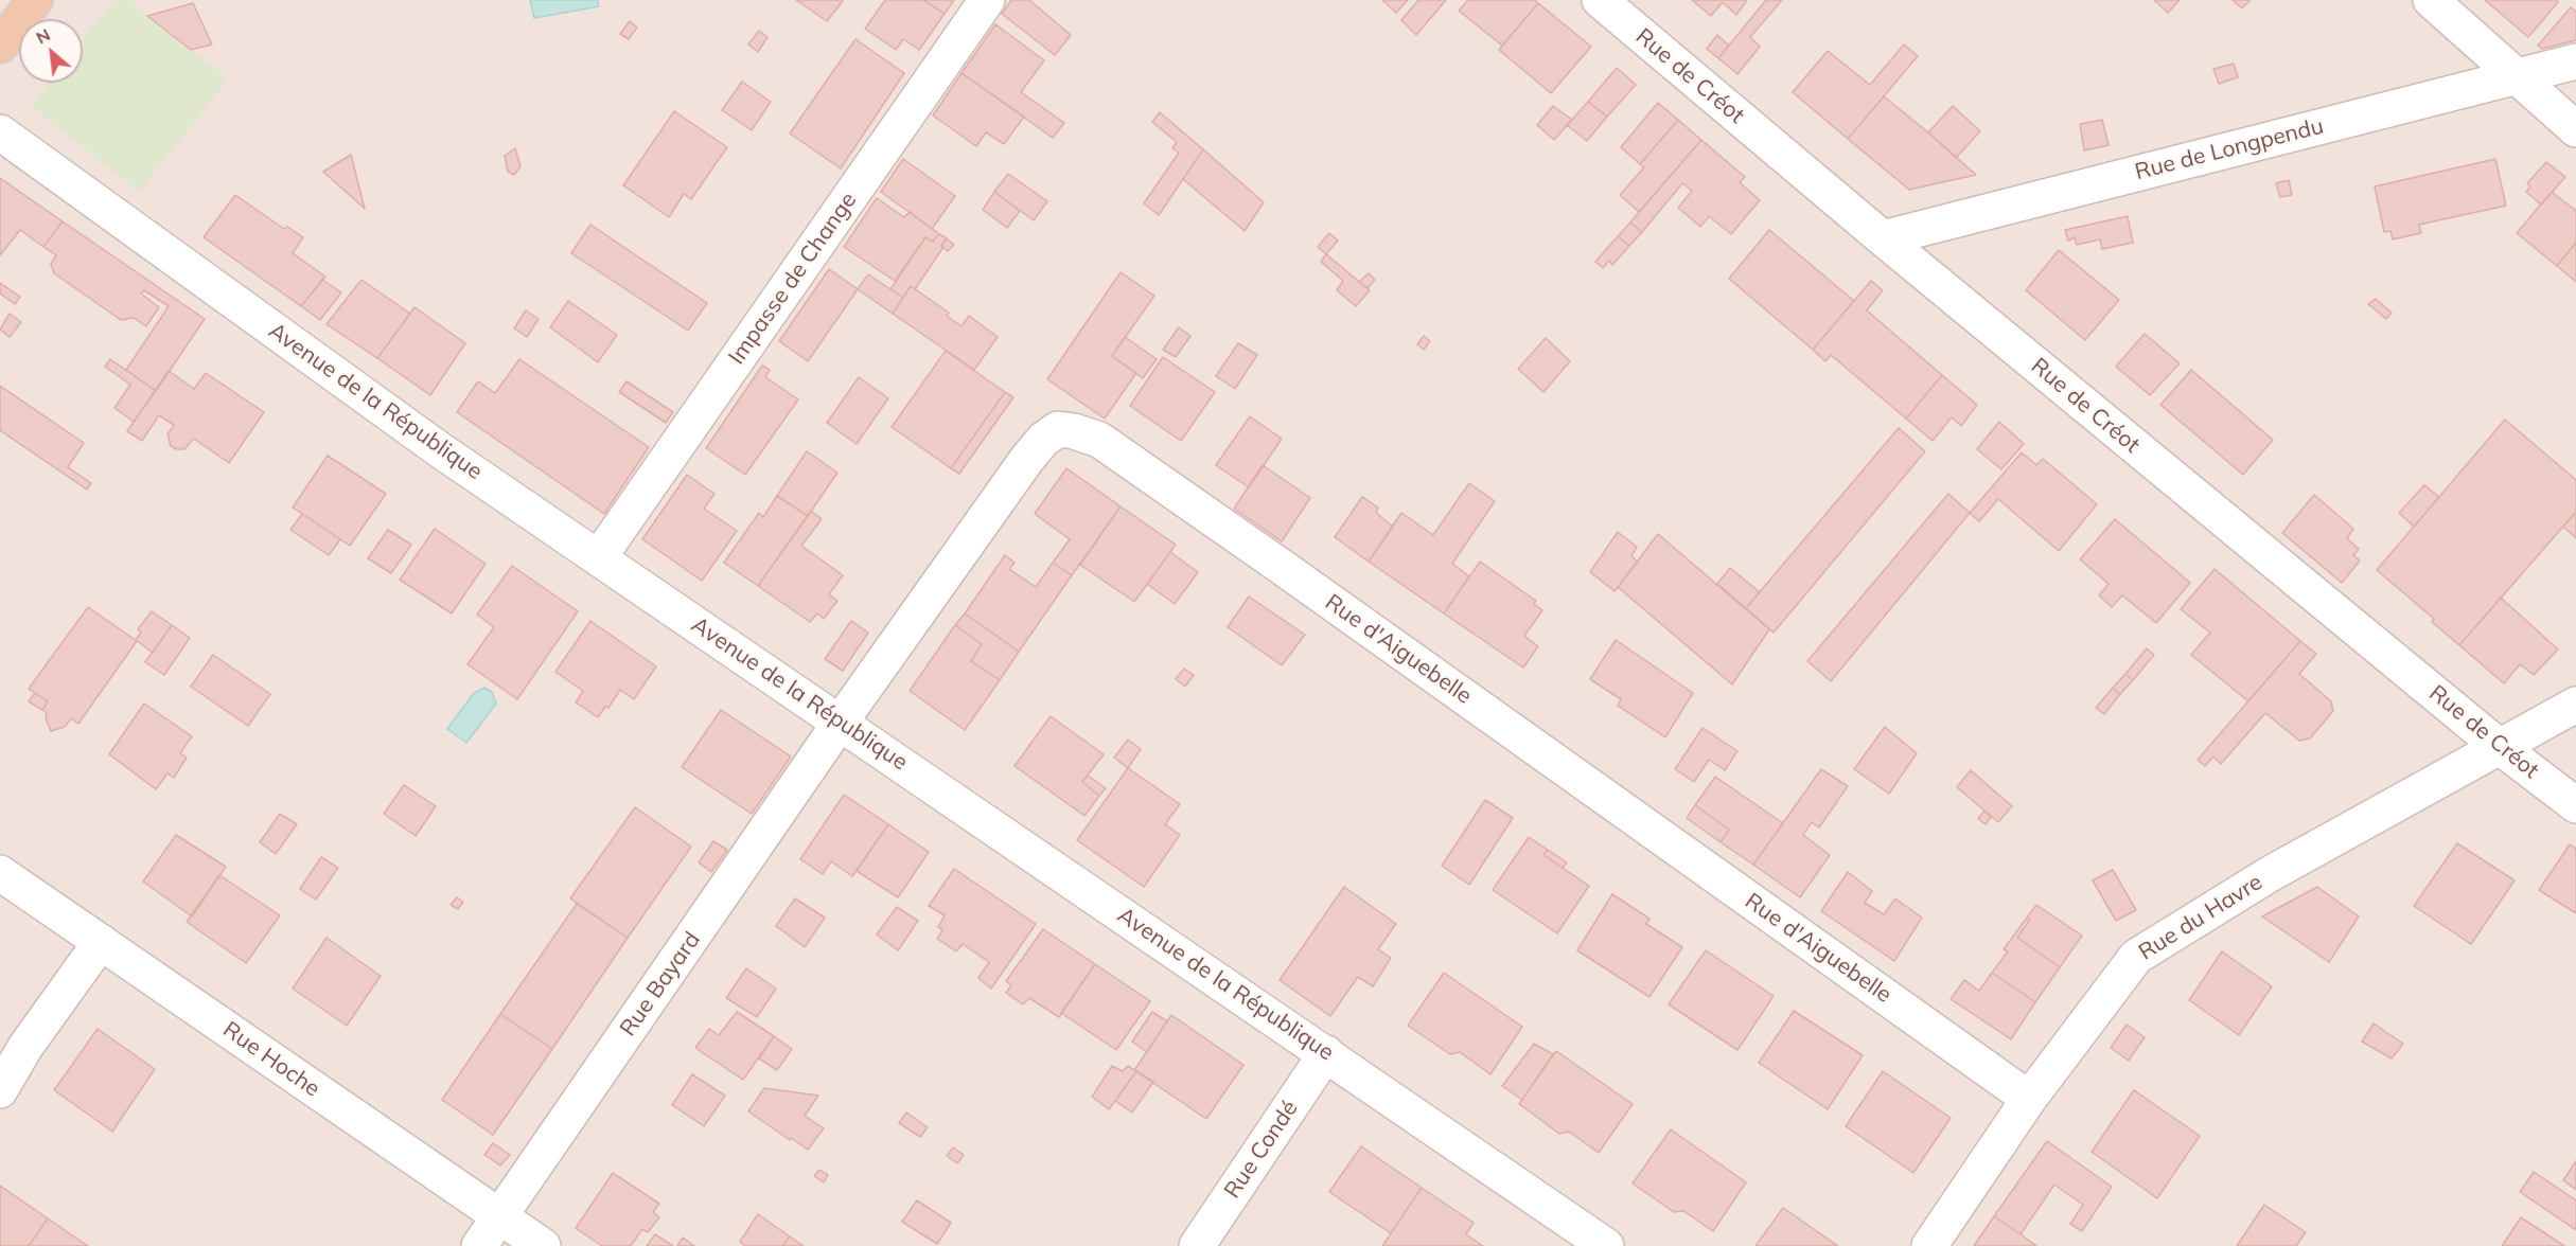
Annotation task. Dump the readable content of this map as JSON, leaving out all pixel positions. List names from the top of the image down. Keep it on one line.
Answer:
{"streets":{"street":["Rue de Créot","Rue de Longpendu","Impasse de Change","Avenue de la République","Rue d'Aiguebelle","Rue du Havre","Rue Bayard","Rue Hoche","Rue Condé"]},"crossings":[["Rue de Créot","Rue de Longpendu"],["Rue de Créot","Rue du Havre"],["Impasse de Change","Avenue de la République"],["Avenue de la République","Rue d'Aiguebelle"],["Avenue de la République","Rue Bayard"],["Avenue de la République","Rue Condé"],["Rue d'Aiguebelle","Rue du Havre"],["Rue d'Aiguebelle","Rue Bayard"],["Rue Bayard","Rue Hoche"]],"north":"top left"}
